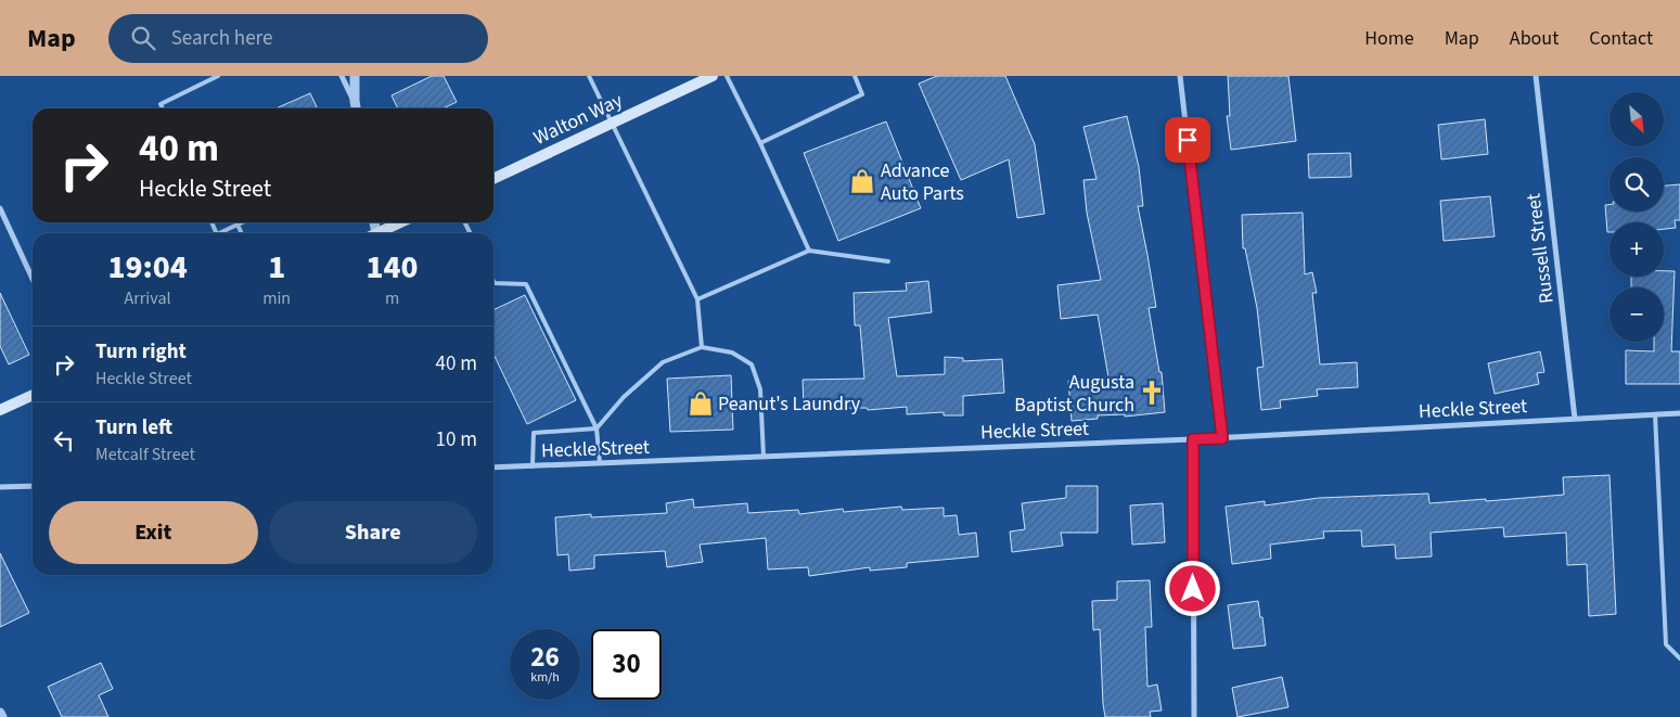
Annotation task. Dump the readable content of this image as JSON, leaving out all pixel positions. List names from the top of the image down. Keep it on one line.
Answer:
{"streets":{"main road":["Walton Way"],"street":["Russell Street","Heckle Street"]},"crossings":[["Russell Street","Heckle Street"]],"places":{"shop":["Advance Auto Parts","Peanut's Laundry"],"church":["Augusta Baptist Church"]},"north":"bottom right","page":{"header":"Map","search":"Search here","nav":["Home","Map","About","Contact"],"map_buttons":["+","−"],"turn":["40 m","Heckle Street"],"eta":["19:04","Arrival","1","min","140","m"],"list":[{"name":"Turn right","note":"Heckle Street","value":"40 m"},{"name":"Turn left","note":"Metcalf Street","value":"10 m"}],"buttons":["Exit","Share"],"speed":"26 km/h","limit":"30"}}
